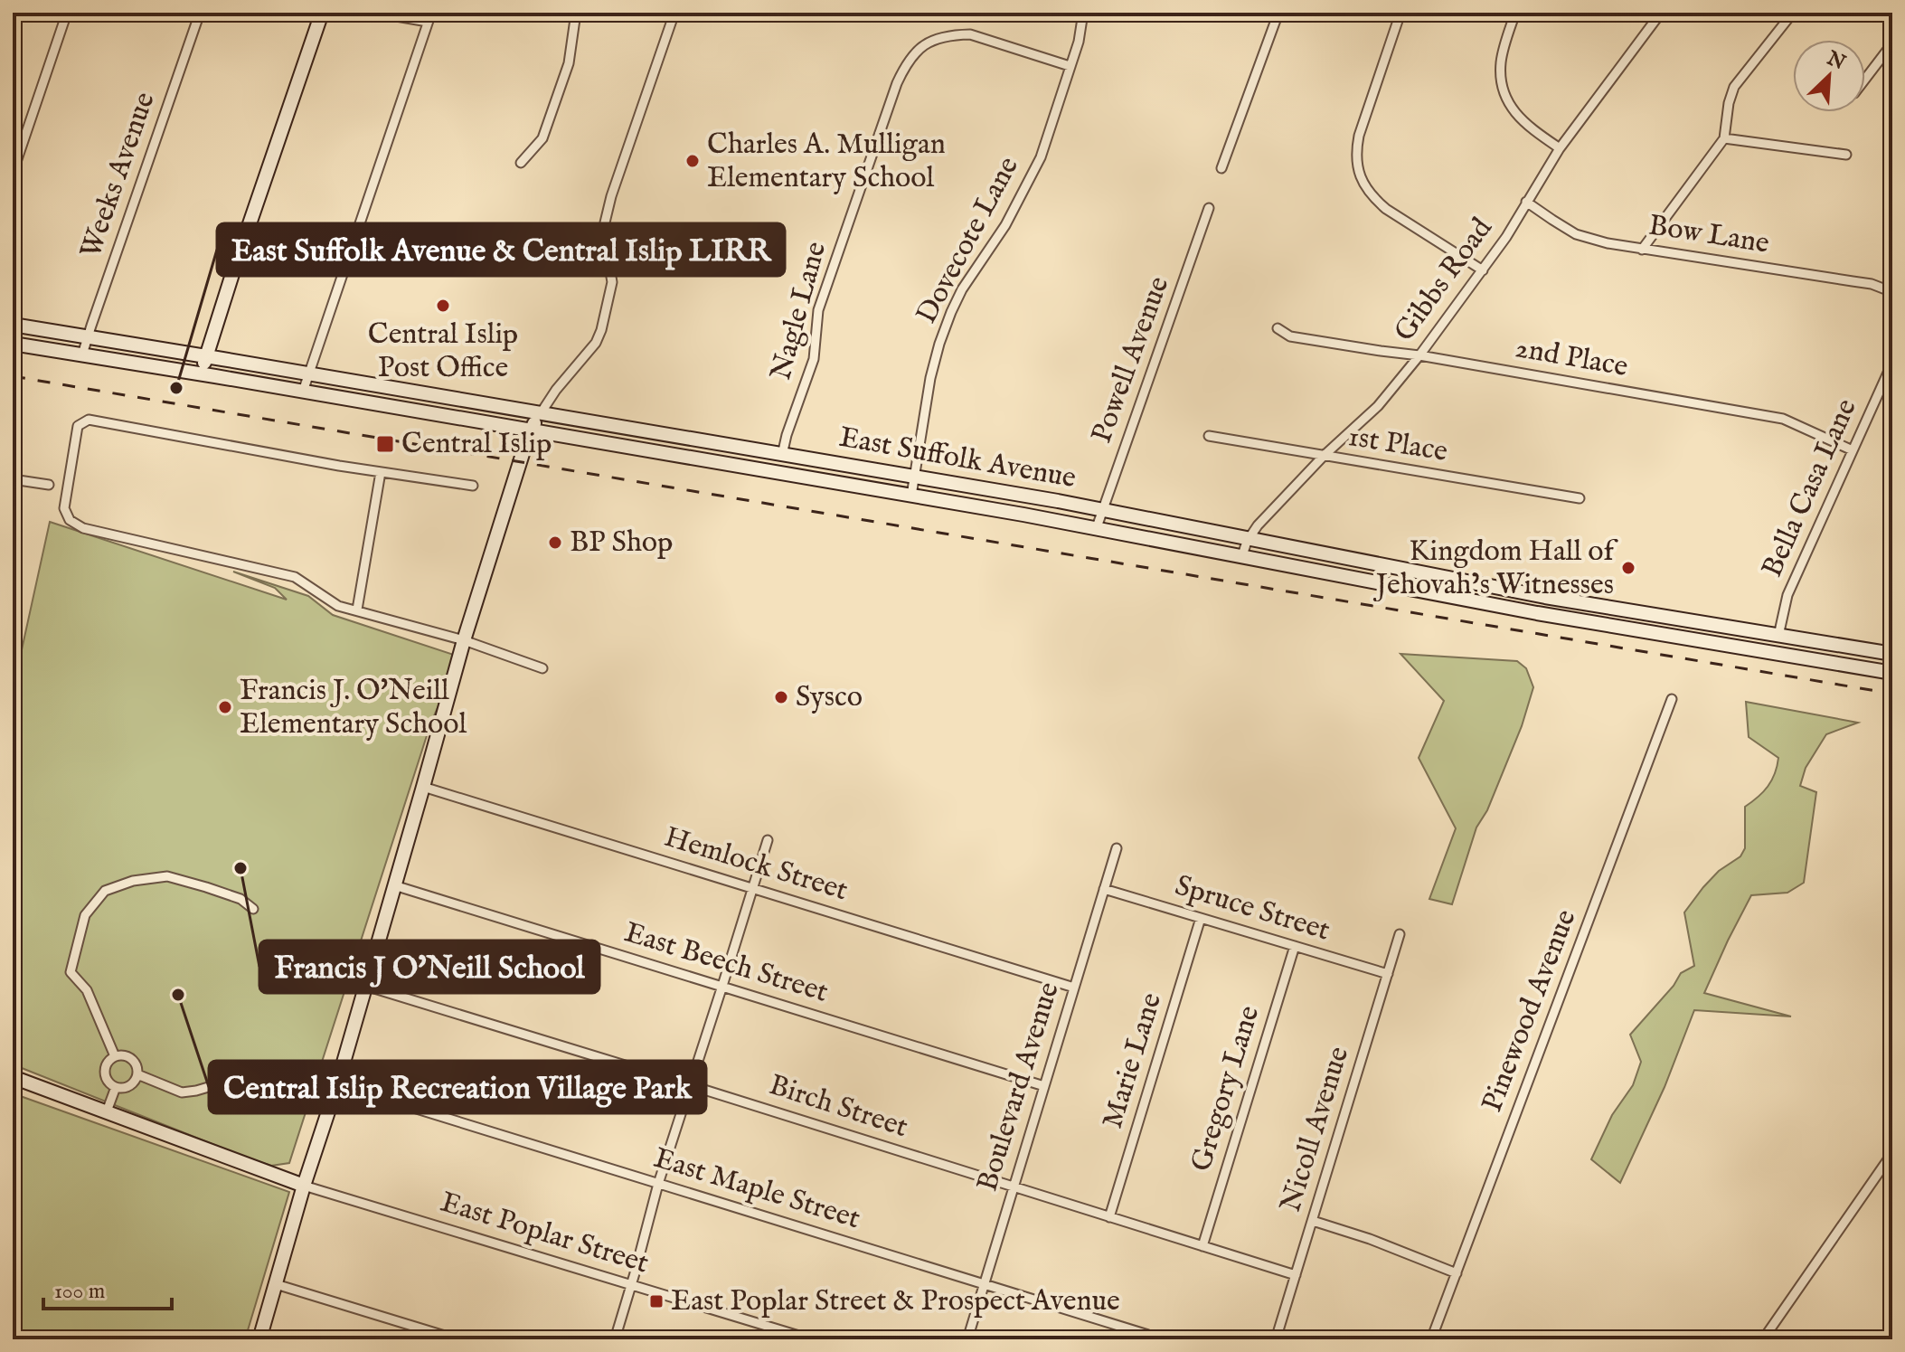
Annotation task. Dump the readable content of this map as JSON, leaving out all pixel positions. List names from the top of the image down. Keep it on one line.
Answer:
{"streets":{"main road":["East Suffolk Avenue"],"street":["Weeks Avenue","Bow Lane","Dovecote Lane","Gibbs Road","Nagle Lane","2nd Place","Powell Avenue","1st Place","Bella Casa Lane","Hemlock Street","Spruce Street","East Beech Street","Pinewood Avenue","Marie Lane","Boulevard Avenue","Gregory Lane","Birch Street","Nicoll Avenue","East Maple Street","East Poplar Street"]},"crossings":[["Weeks Avenue","East Suffolk Avenue"],["Bow Lane","Gibbs Road"],["Dovecote Lane","Nagle Lane"],["Dovecote Lane","East Suffolk Avenue"],["Gibbs Road","2nd Place"],["Gibbs Road","1st Place"],["Gibbs Road","East Suffolk Avenue"],["Nagle Lane","East Suffolk Avenue"],["2nd Place","Bella Casa Lane"],["Powell Avenue","East Suffolk Avenue"],["East Suffolk Avenue","Bella Casa Lane"],["Hemlock Street","Boulevard Avenue"],["Spruce Street","Marie Lane"],["Spruce Street","Boulevard Avenue"],["Spruce Street","Gregory Lane"],["Spruce Street","Nicoll Avenue"],["East Beech Street","Boulevard Avenue"],["Marie Lane","Birch Street"],["Boulevard Avenue","Birch Street"],["Boulevard Avenue","East Maple Street"],["Gregory Lane","Birch Street"],["Birch Street","Nicoll Avenue"]],"places":{"other":["Charles A. Mulligan Elementary School","Central Islip Post Office","East Suffolk Avenue & Central Islip LIRR","BP Shop","Kingdom Hall of Jehovah’s Witnesses","Sysco","Francis J. O'Neill Elementary School","Francis J O'Neill School","Central Islip Recreation Village Park"],"transit":["Central Islip","East Poplar Street & Prospect Avenue"]},"scale_bar":"100 m","north":"top right"}
